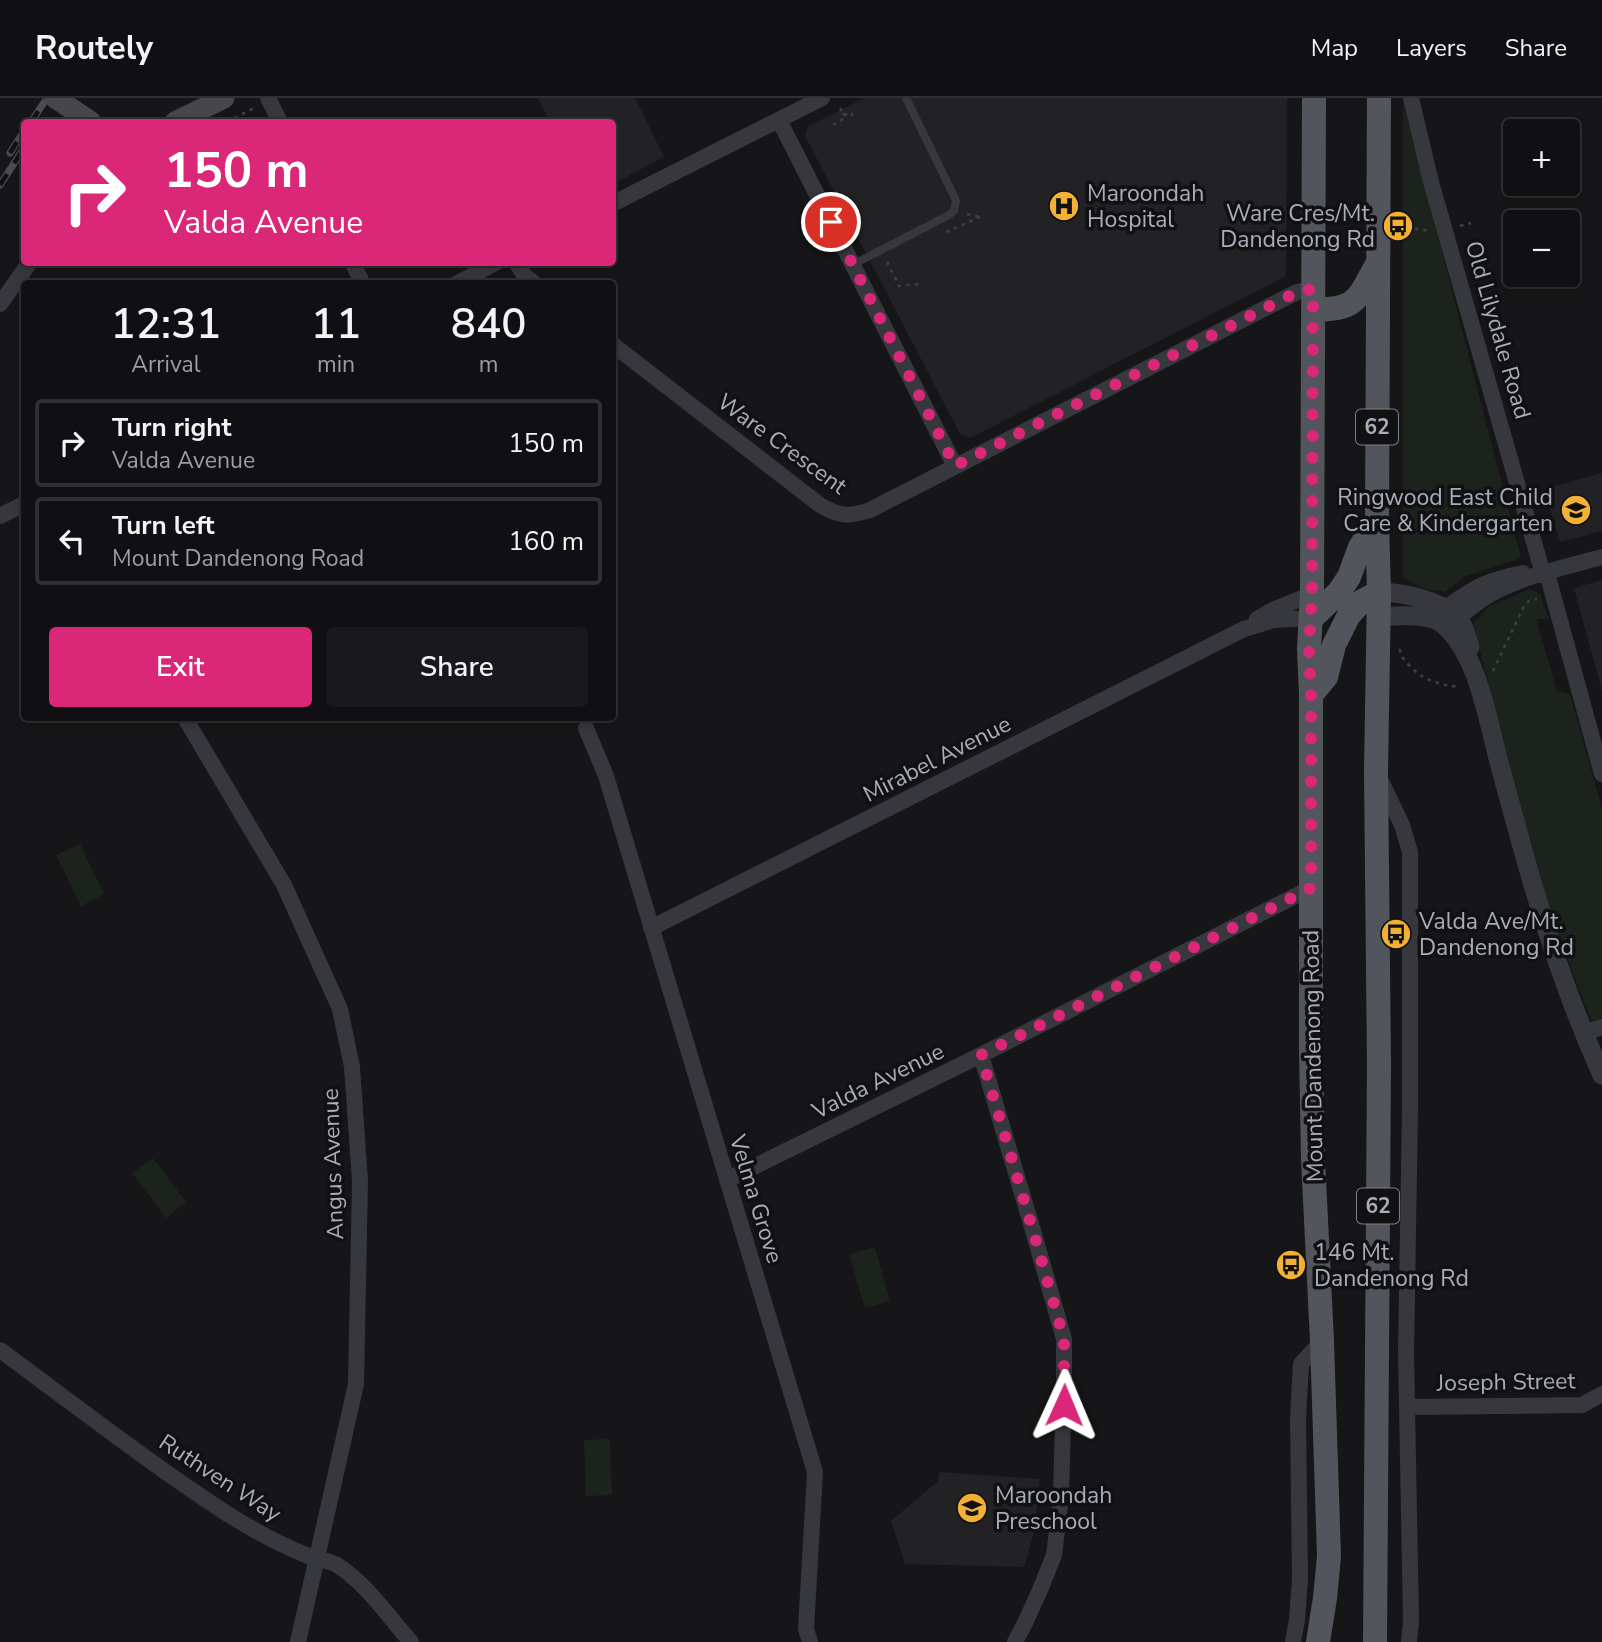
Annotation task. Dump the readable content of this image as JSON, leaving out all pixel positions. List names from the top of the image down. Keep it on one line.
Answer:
{"streets":{"main road":["62","Mount Dandenong Road"],"street":["Old Lilydale Road","Ware Crescent","Mirabel Avenue","Valda Avenue","Angus Avenue","Velma Grove","Joseph Street","Ruthven Way"]},"crossings":[["Ware Crescent","Mount Dandenong Road"],["Mirabel Avenue","Mount Dandenong Road"],["Mirabel Avenue","Velma Grove"],["Mount Dandenong Road","Valda Avenue"],["Valda Avenue","Velma Grove"],["Angus Avenue","Ruthven Way"]],"places":{"hospital":["Maroondah Hospital"],"bus stop":["Ware Cres/Mt. Dandenong Rd","Valda Ave/Mt. Dandenong Rd","146 Mt. Dandenong Rd"],"school or university":["Ringwood East Child Care & Kindergarten","Maroondah Preschool"]},"page":{"header":"Routely","nav":["Map","Layers","Share"],"map_buttons":["+","−"],"turn":["150 m","Valda Avenue"],"eta":["12:31","Arrival","11","min","840","m"],"list":[{"name":"Turn right","note":"Valda Avenue","value":"150 m"},{"name":"Turn left","note":"Mount Dandenong Road","value":"160 m"}],"buttons":["Exit","Share"]}}
